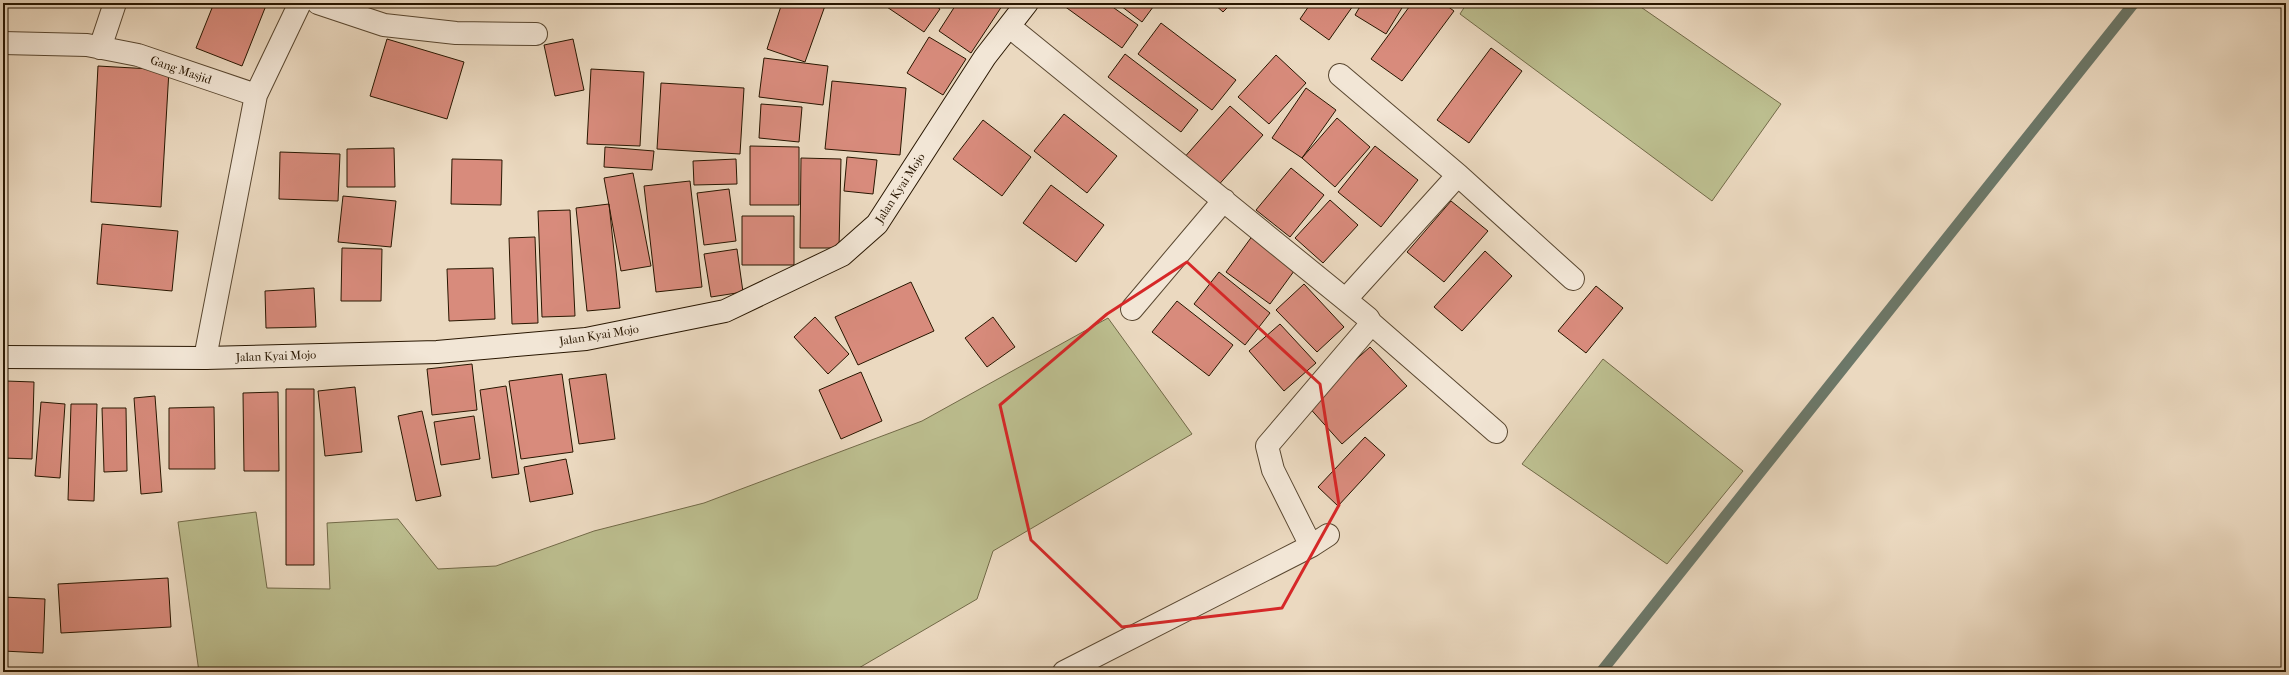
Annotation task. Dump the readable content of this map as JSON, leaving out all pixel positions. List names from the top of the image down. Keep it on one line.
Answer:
{"streets":{"street":["Gang Masjid","Jalan Kyai Mojo"]}}
